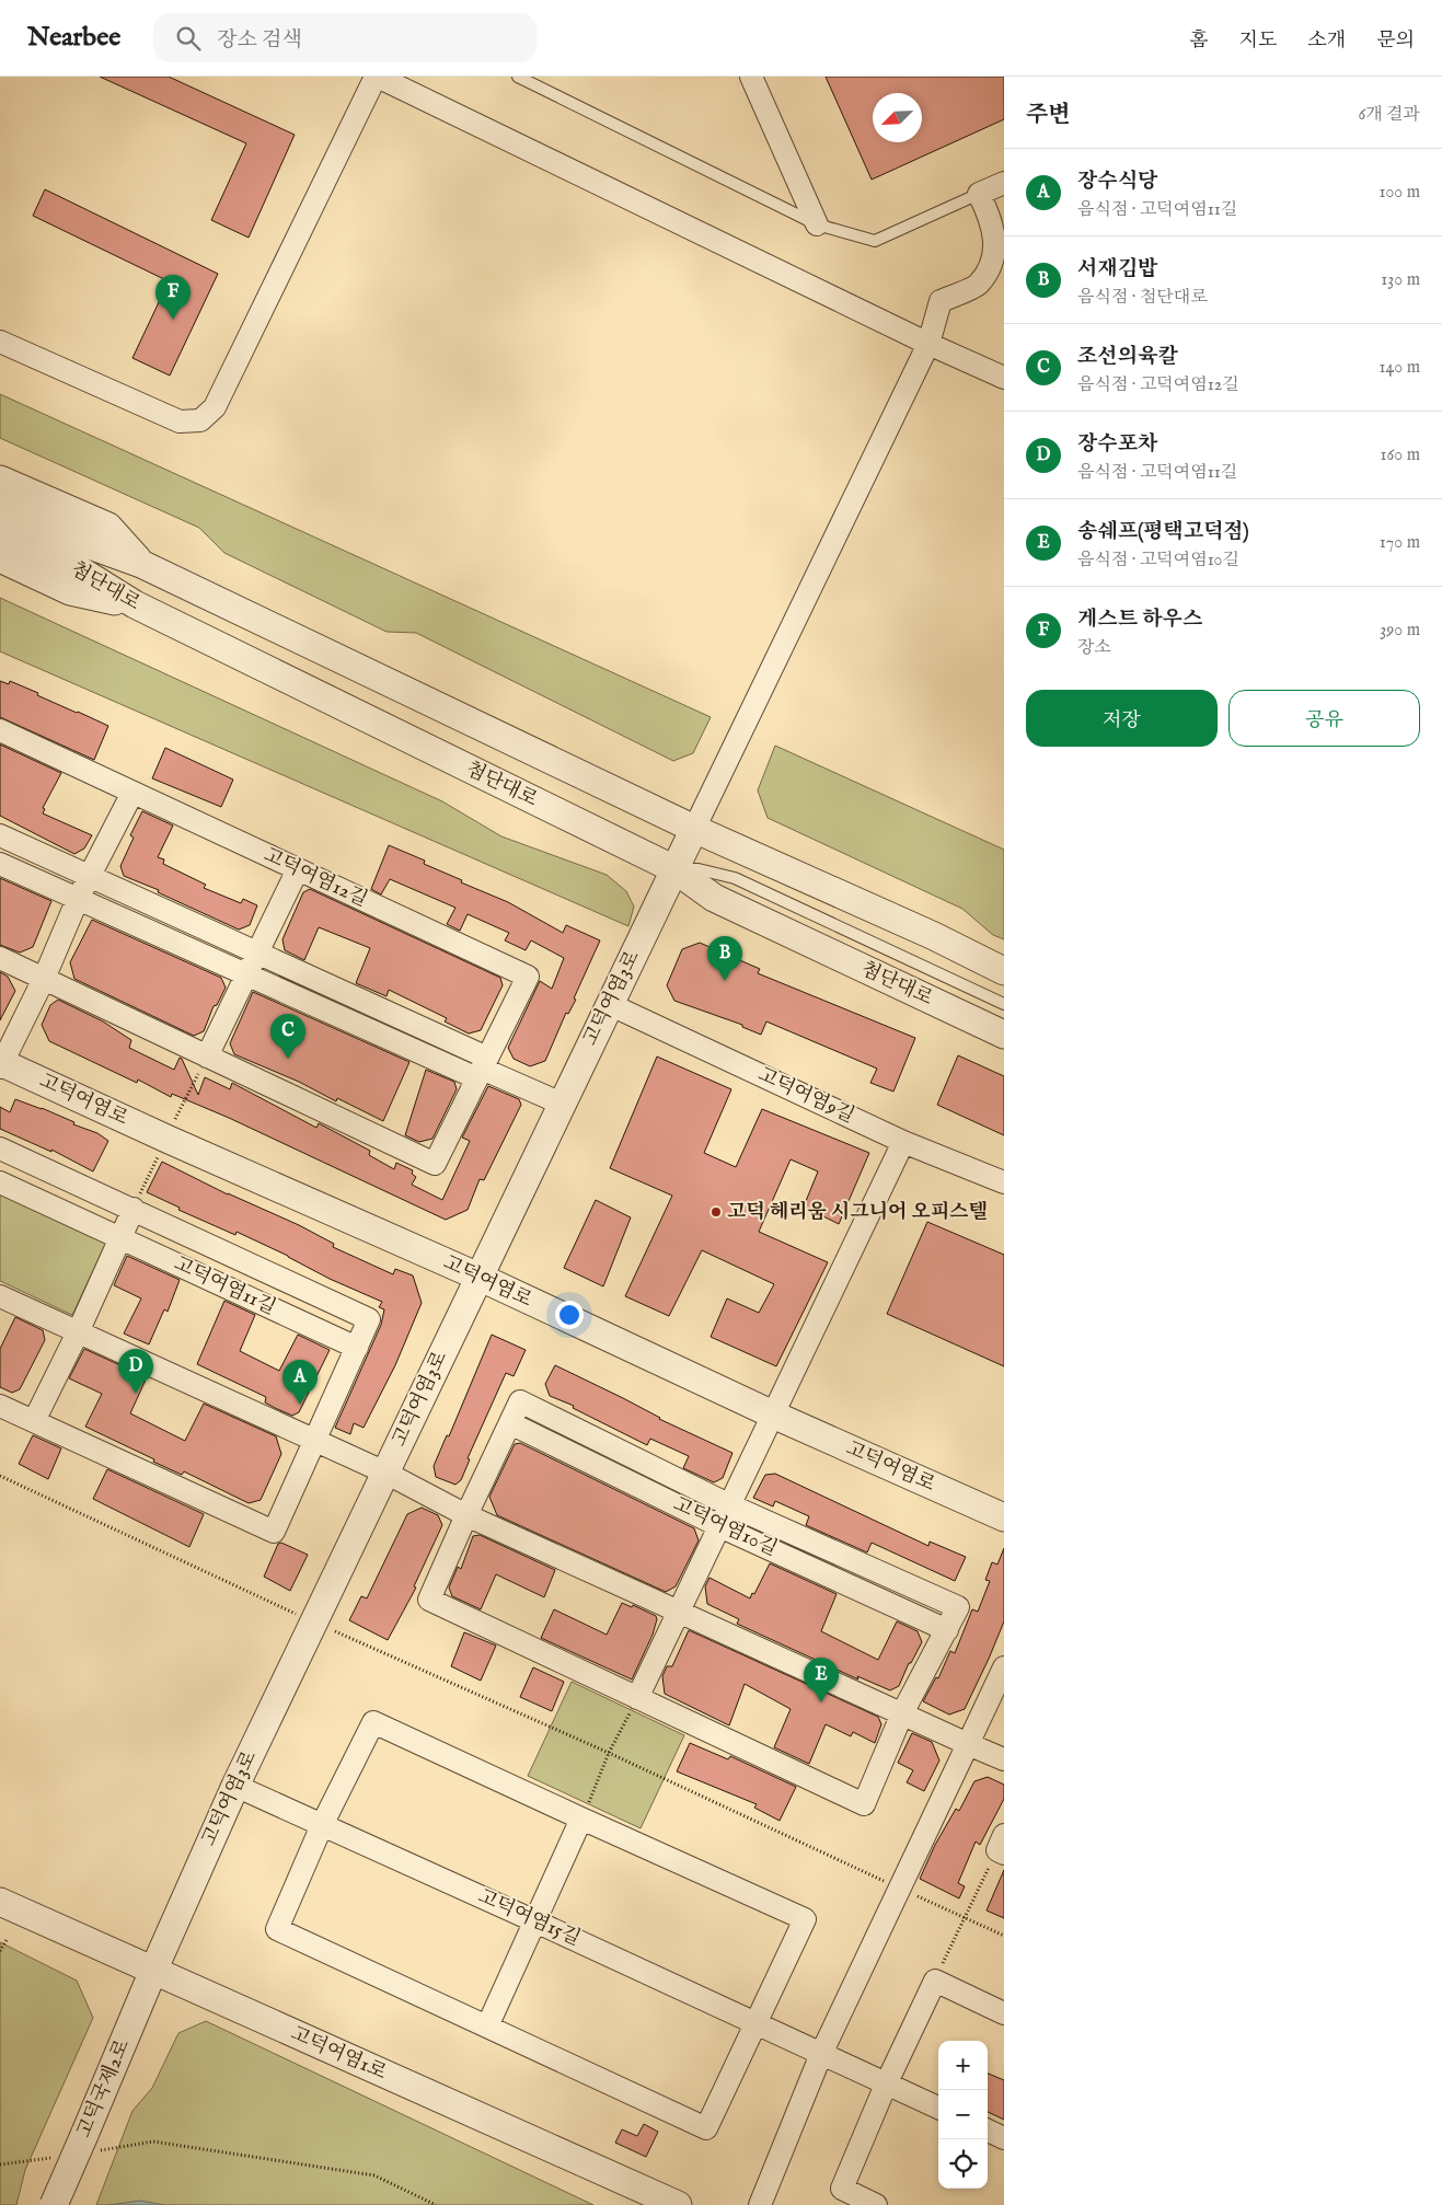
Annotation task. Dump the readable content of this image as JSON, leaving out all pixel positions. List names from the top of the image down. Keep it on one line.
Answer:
{"streets":{"street":["첨단대로","고덕여염12길","고덕여염3로","고덕여염9길","고덕여염로","고덕여염11길","고덕여염10길","고덕여염15길","고덕여염1로","고덕국제2로"]},"crossings":[["첨단대로","고덕여염3로"],["고덕여염3로","고덕여염9길"],["고덕여염3로","고덕여염로"],["고덕여염3로","고덕여염15길"],["고덕여염3로","고덕여염1로"],["고덕여염3로","고덕국제2로"],["고덕여염1로","고덕국제2로"]],"places":["고덕 헤리움 시그니어 오피스텔"],"north":"bottom left","page":{"header":"Nearbee","search":"장소 검색","nav":["홈","지도","소개","문의"],"heading":["주변","6개 결과"],"list":[{"mark":"A","name":"장수식당","note":"음식점 · 고덕여염11길","value":"100 m"},{"mark":"B","name":"서재김밥","note":"음식점 · 첨단대로","value":"130 m"},{"mark":"C","name":"조선의육칼","note":"음식점 · 고덕여염12길","value":"140 m"},{"mark":"D","name":"장수포차","note":"음식점 · 고덕여염11길","value":"160 m"},{"mark":"E","name":"송쉐프(평택고덕점)","note":"음식점 · 고덕여염10길","value":"170 m"},{"mark":"F","name":"게스트 하우스","note":"장소","value":"390 m"}],"pins":["F","B","C","D","A","E"],"buttons":["저장","공유"],"map_buttons":["+","−"]}}
